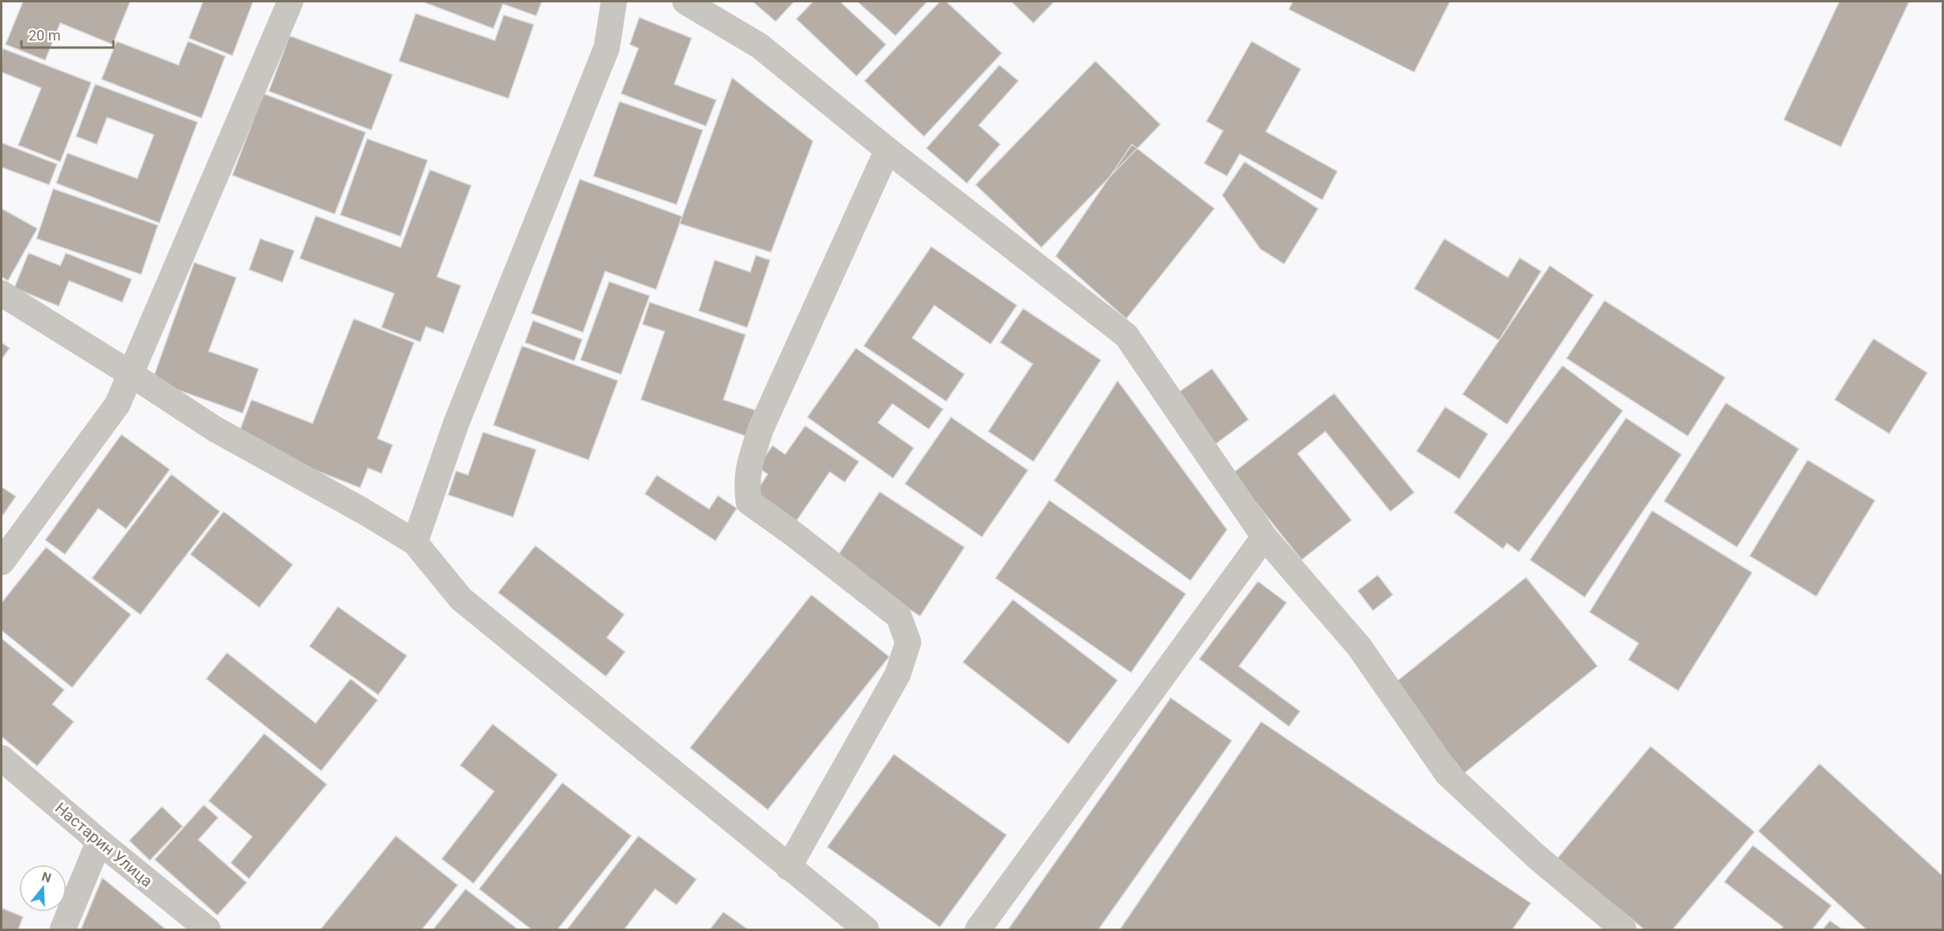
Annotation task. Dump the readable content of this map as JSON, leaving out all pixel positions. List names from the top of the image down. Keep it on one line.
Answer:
{"streets":{"street":["Настарин Улица"]},"scale_bar":"20 m","north":"top"}
